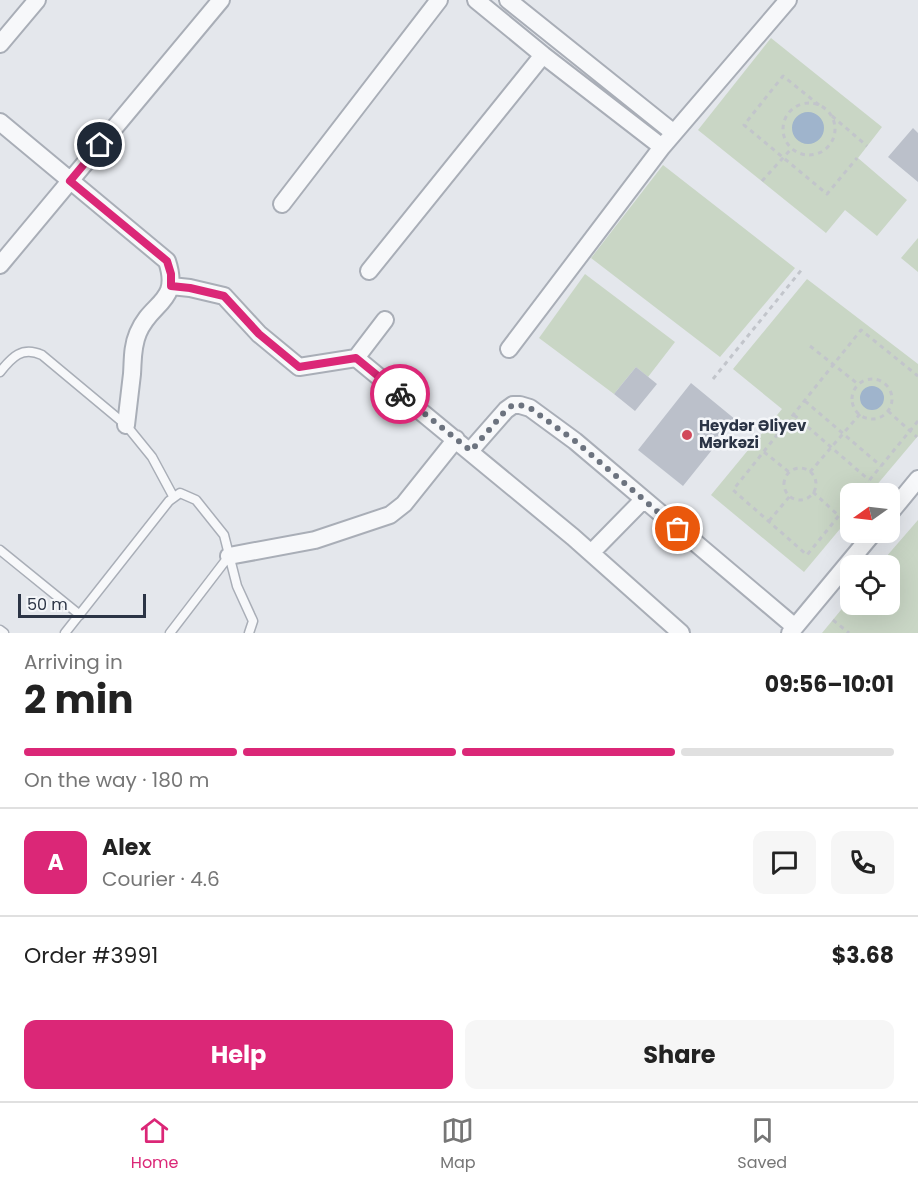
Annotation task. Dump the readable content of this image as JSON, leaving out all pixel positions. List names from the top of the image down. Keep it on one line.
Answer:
{"places":["Heydər Əliyev Mərkəzi"],"scale_bar":"50 m","north":"left","page":{"scale":"50 m","heading":["2 min","Arriving in","09:56–10:01"],"panel":["Alex","Courier · 4.6","Order #3991","$3.68"],"bar":"On the way · 180 m","round":"A","buttons":["Help","Share"],"tabs":["Home","Map","Saved"]}}
